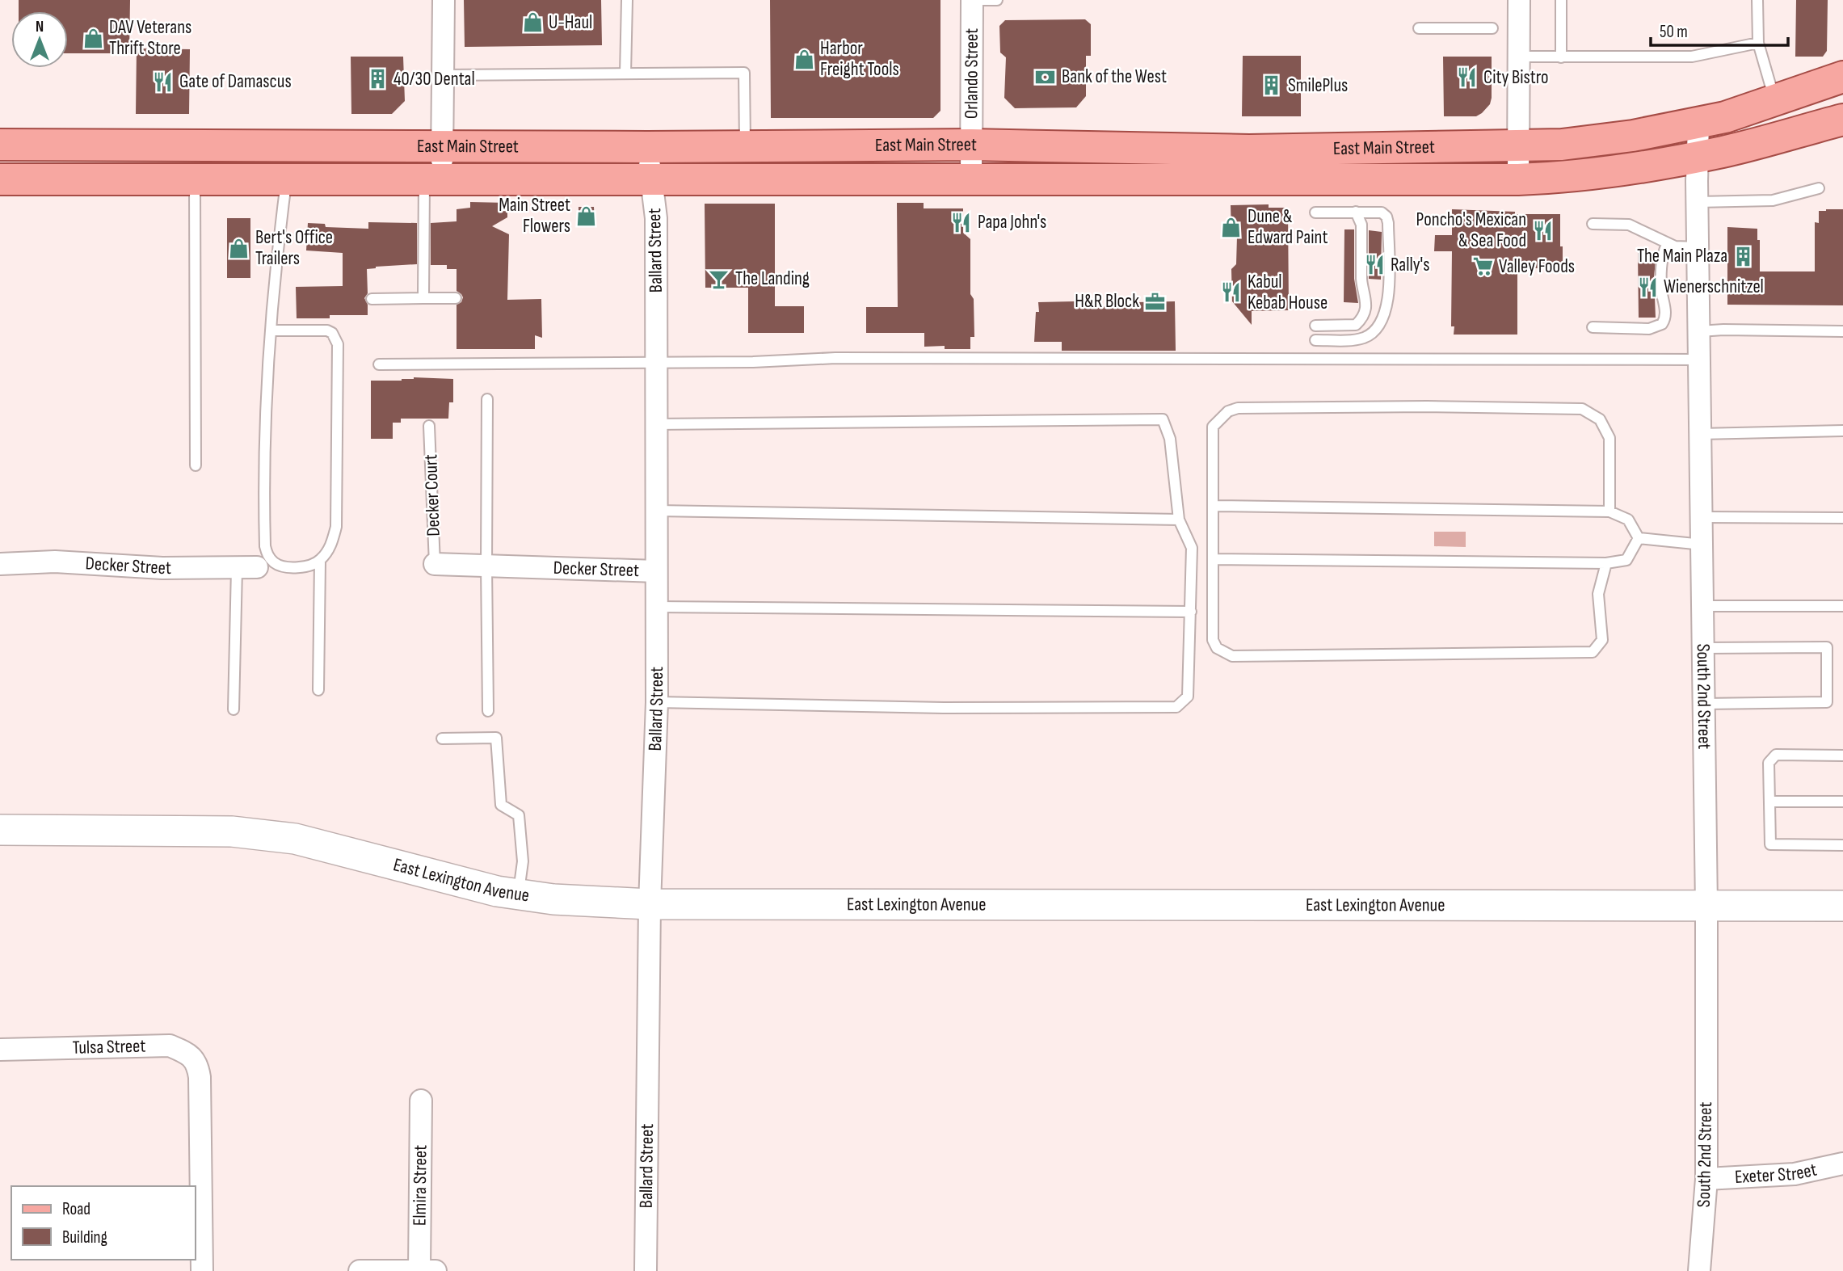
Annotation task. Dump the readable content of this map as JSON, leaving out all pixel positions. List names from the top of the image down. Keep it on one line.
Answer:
{"streets":{"main road":["East Main Street"],"street":["Orlando Street","Ballard Street","Decker Street","South 2nd Street","East Lexington Avenue","Tulsa Street","Exeter Street","Elmira Street"],"lane":["Decker Court"]},"crossings":[["Orlando Street","East Main Street"],["East Main Street","Ballard Street"],["East Main Street","South 2nd Street"],["Ballard Street","Decker Street"],["Ballard Street","East Lexington Avenue"],["Decker Court","Decker Street"],["South 2nd Street","East Lexington Avenue"],["South 2nd Street","Exeter Street"]],"places":{"shop":["U-Haul","DAV Veterans Thrift Store","Harbor Freight Tools","Main Street Flowers","Dune & Edward Paint","Bert's Office Trailers"],"bank":["Bank of the West"],"restaurant":["City Bistro","Gate of Damascus","Papa John's","Poncho's Mexican & Sea Food","Rally's","Wienerschnitzel","Kabul Kebab House"],"building":["40/30 Dental","SmilePlus","The Main Plaza"],"supermarket":["Valley Foods"],"bar":["The Landing"],"office":["H&R Block"]},"legend":["Road","Building"],"scale_bar":"50 m","north":"top"}
